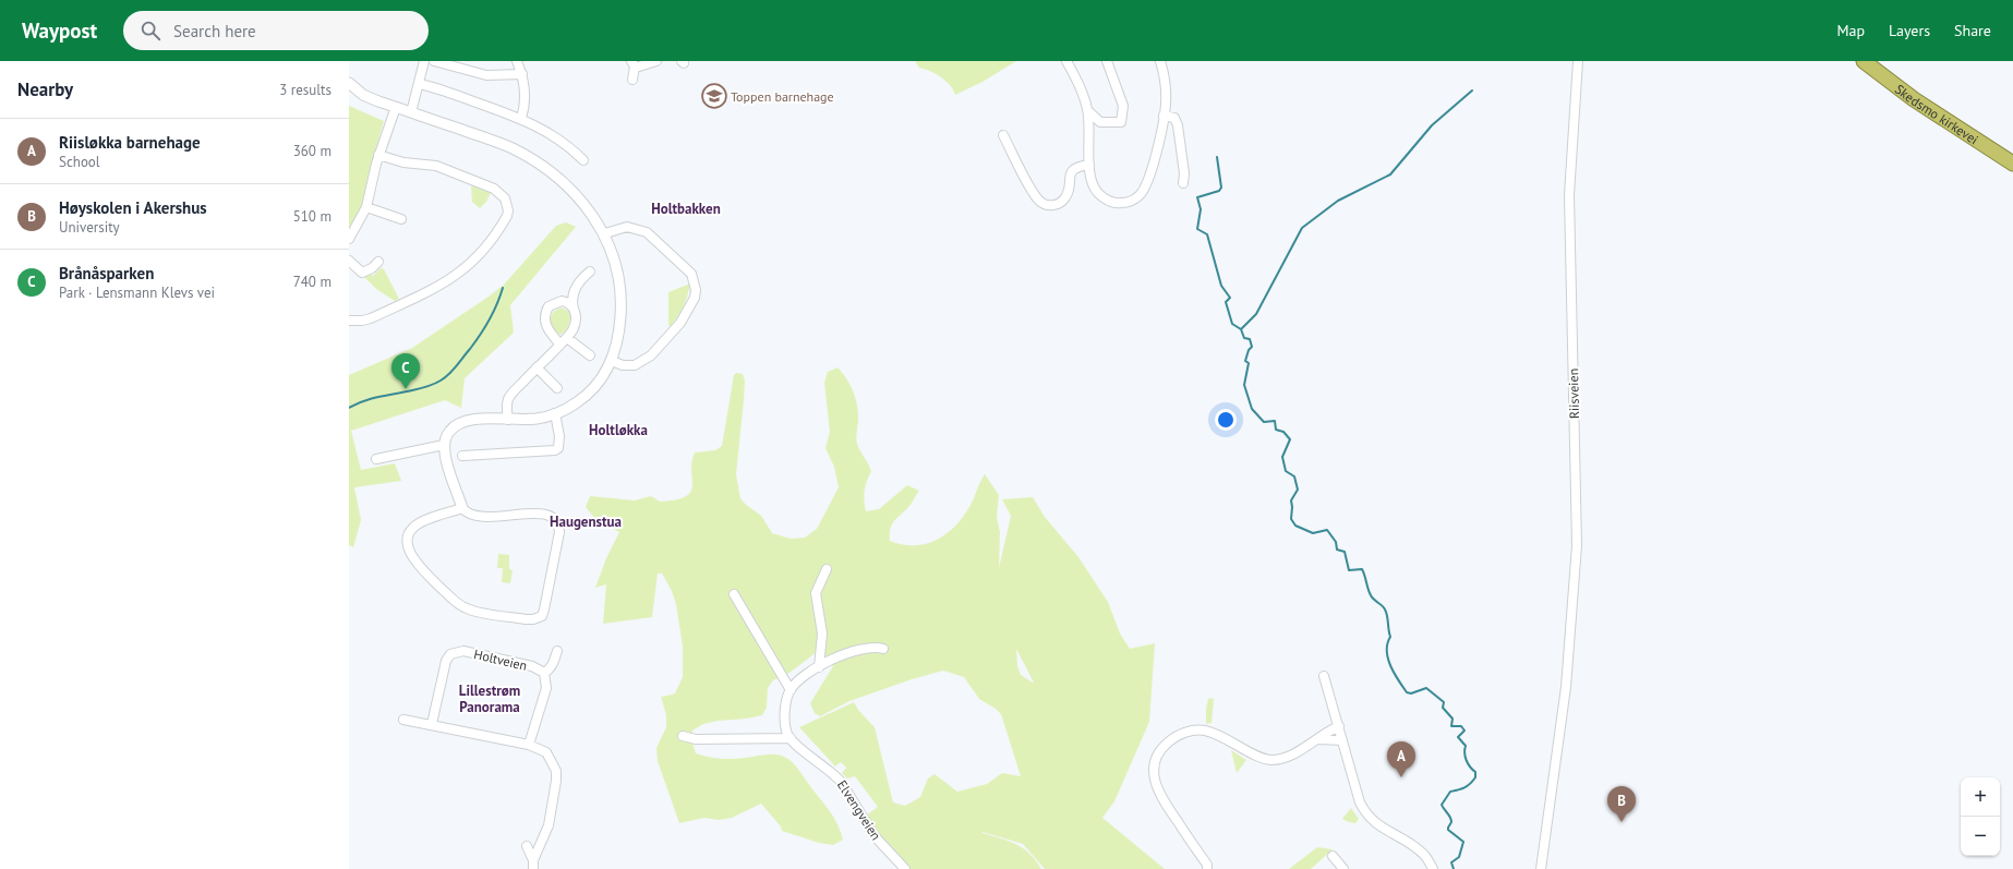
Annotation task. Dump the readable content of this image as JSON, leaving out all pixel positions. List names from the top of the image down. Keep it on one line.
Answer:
{"streets":{"highway":["Skedsmo kirkevei"],"street":["Riisveien","Holtveien","Elvengveien"]},"districts":["Holtbakken","Holtløkka","Haugenstua","Lillestrøm Panorama"],"places":{"school or university":["Toppen barnehage"]},"page":{"header":"Waypost","search":"Search here","nav":["Map","Layers","Share"],"heading":["Nearby","3 results"],"list":[{"mark":"A","name":"Riisløkka barnehage","note":"School","value":"360 m"},{"mark":"B","name":"Høyskolen i Akershus","note":"University","value":"510 m"},{"mark":"C","name":"Brånåsparken","note":"Park · Lensmann Klevs vei","value":"740 m"}],"pins":["C","A","B"],"map_buttons":["+","−"]}}
